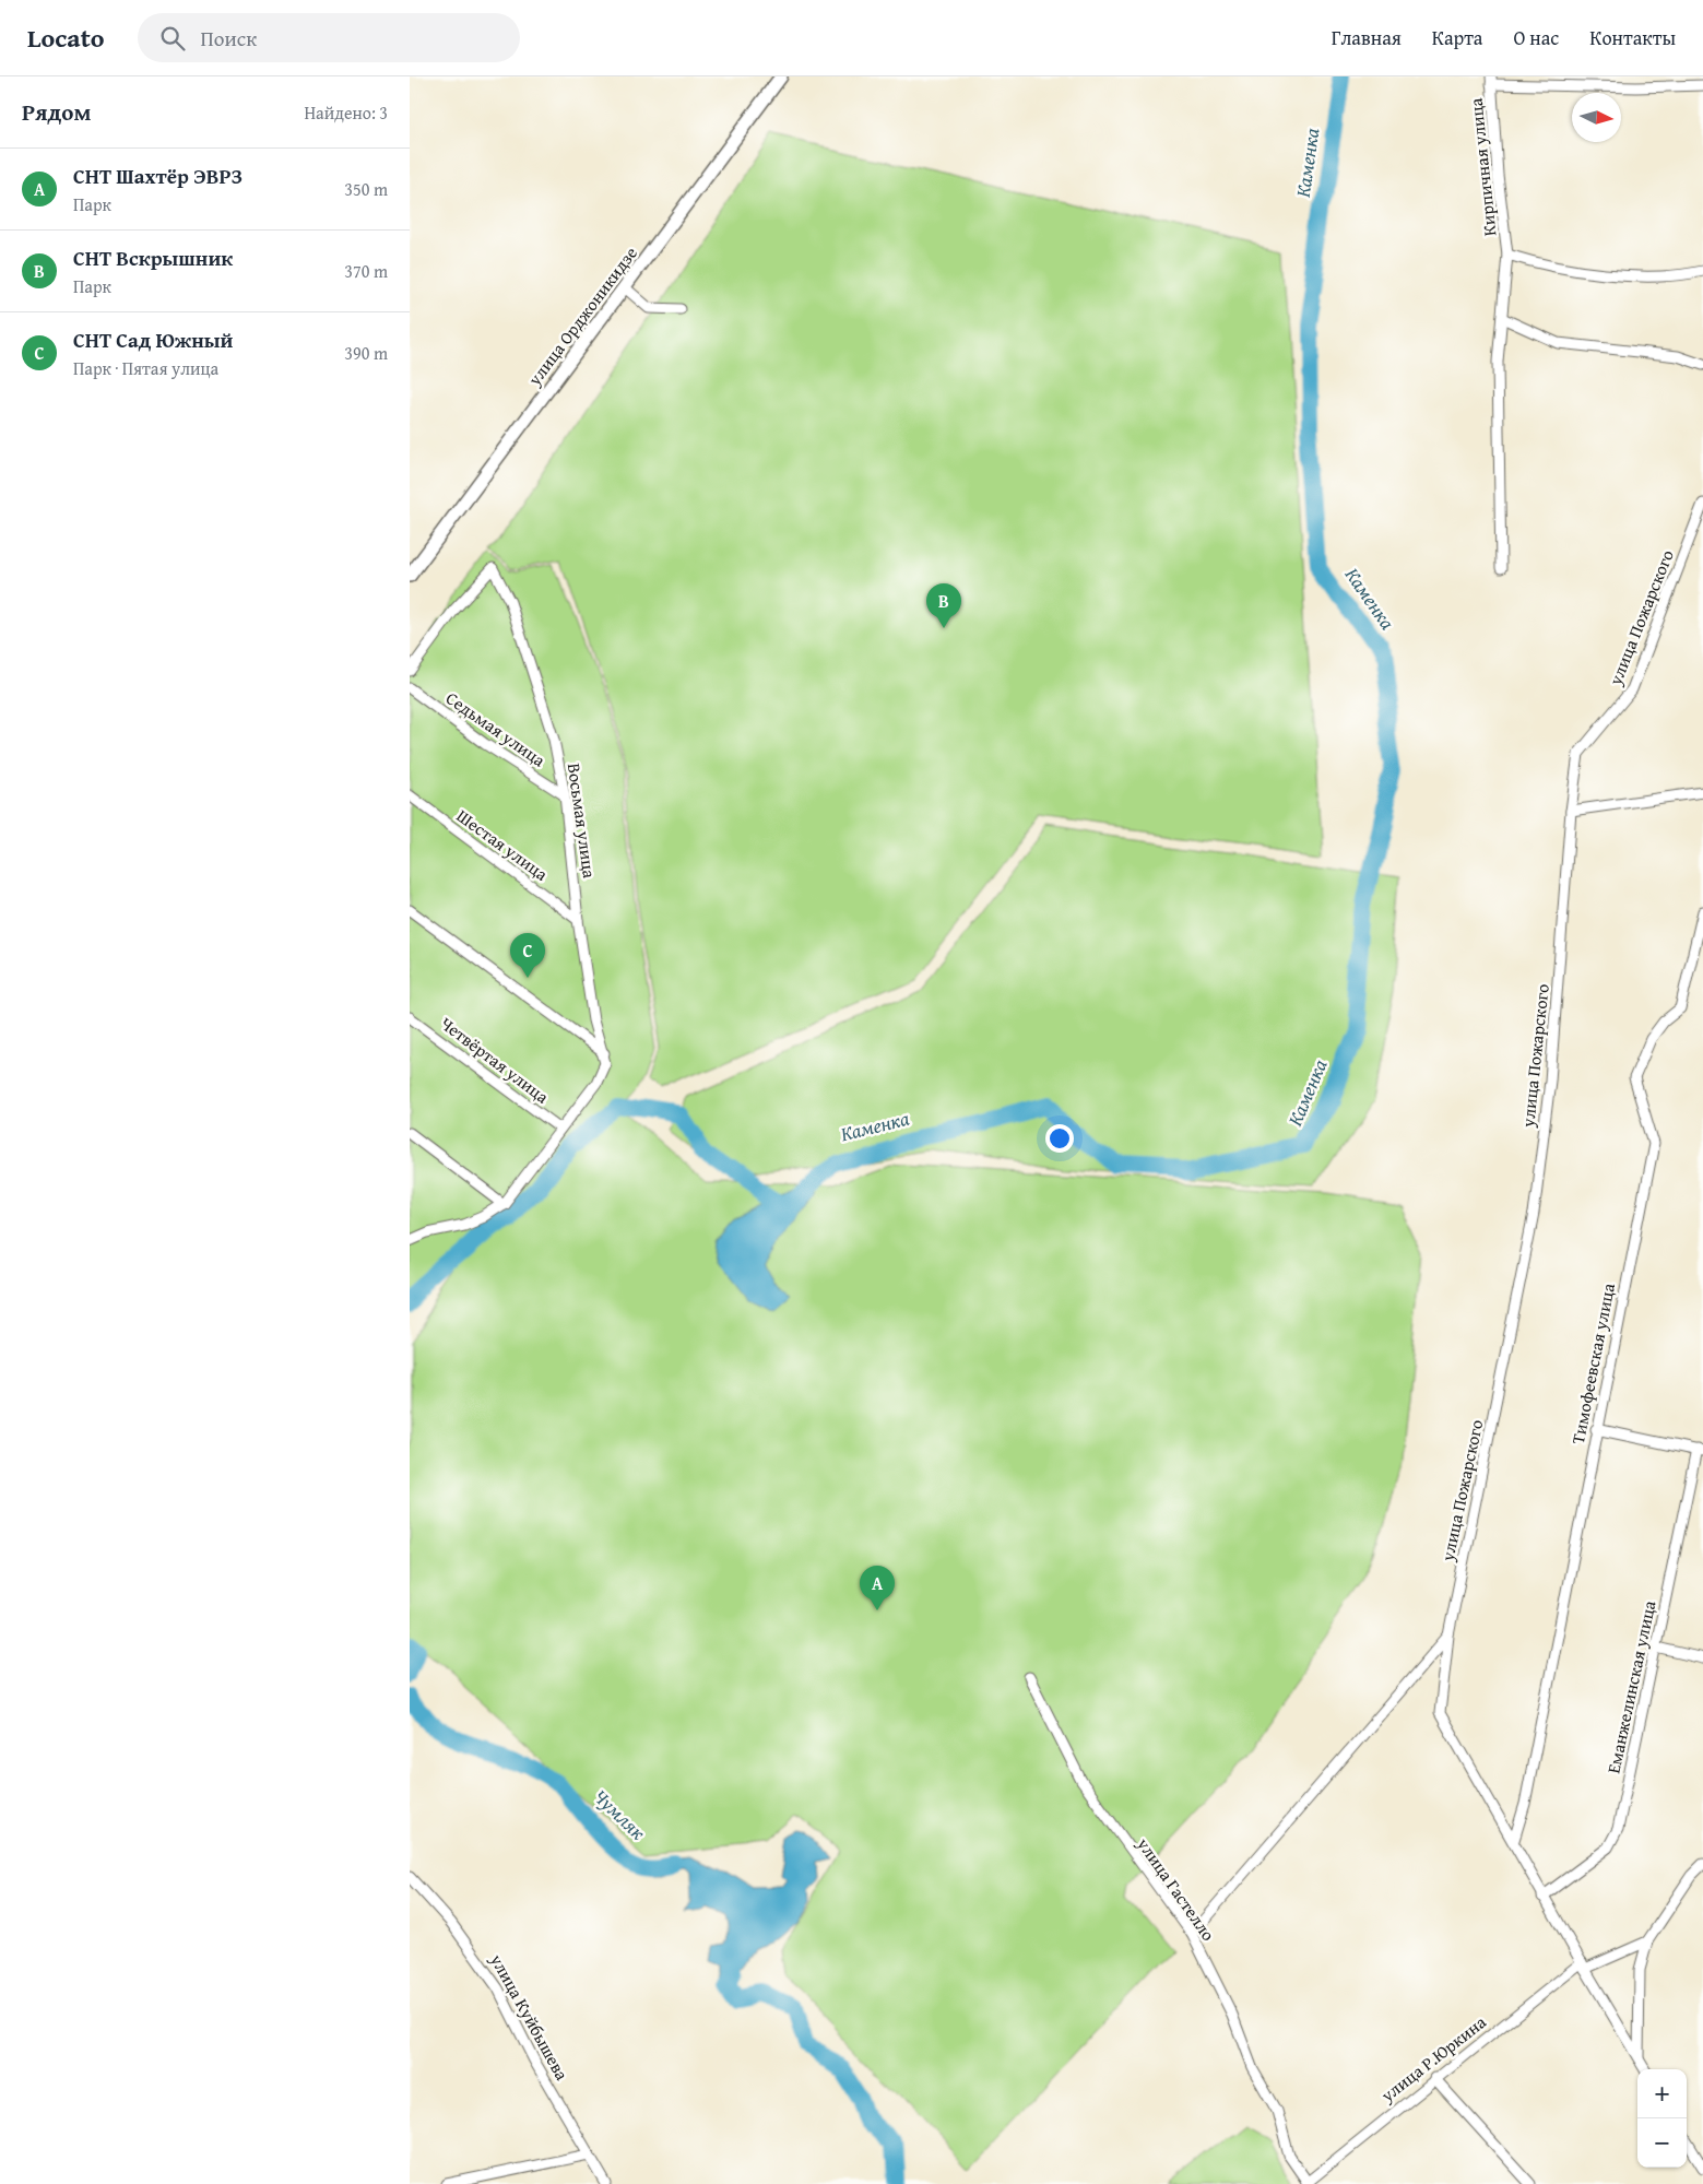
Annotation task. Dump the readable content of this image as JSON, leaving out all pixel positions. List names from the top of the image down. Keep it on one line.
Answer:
{"streets":{"main road":["улица Орджоникидзе"],"street":["Кирпичная улица","улица Пожарского","Седьмая улица","Восьмая улица","Шестая улица","Четвёртая улица","Тимофеевская улица","Еманжелинская улица","улица Гастелло","улица Куйбышева","улица Р.Юркина"]},"crossings":[["улица Пожарского","Тимофеевская улица"],["улица Пожарского","Еманжелинская улица"],["улица Пожарского","улица Гастелло"],["улица Пожарского","улица Р.Юркина"],["Седьмая улица","Восьмая улица"],["Восьмая улица","Шестая улица"],["улица Гастелло","улица Р.Юркина"]],"water":["Каменка","Чумляк"],"north":"right","page":{"header":"Locato","search":"Поиск","nav":["Главная","Карта","О нас","Контакты"],"heading":["Рядом","Найдено: 3"],"list":[{"mark":"A","name":"СНТ Шахтёр ЭВРЗ","note":"Парк","value":"350 m"},{"mark":"B","name":"СНТ Вскрышник","note":"Парк","value":"370 m"},{"mark":"C","name":"СНТ Сад Южный","note":"Парк · Пятая улица","value":"390 m"}],"pins":["B","C","A"],"map_buttons":["+","−"]}}
